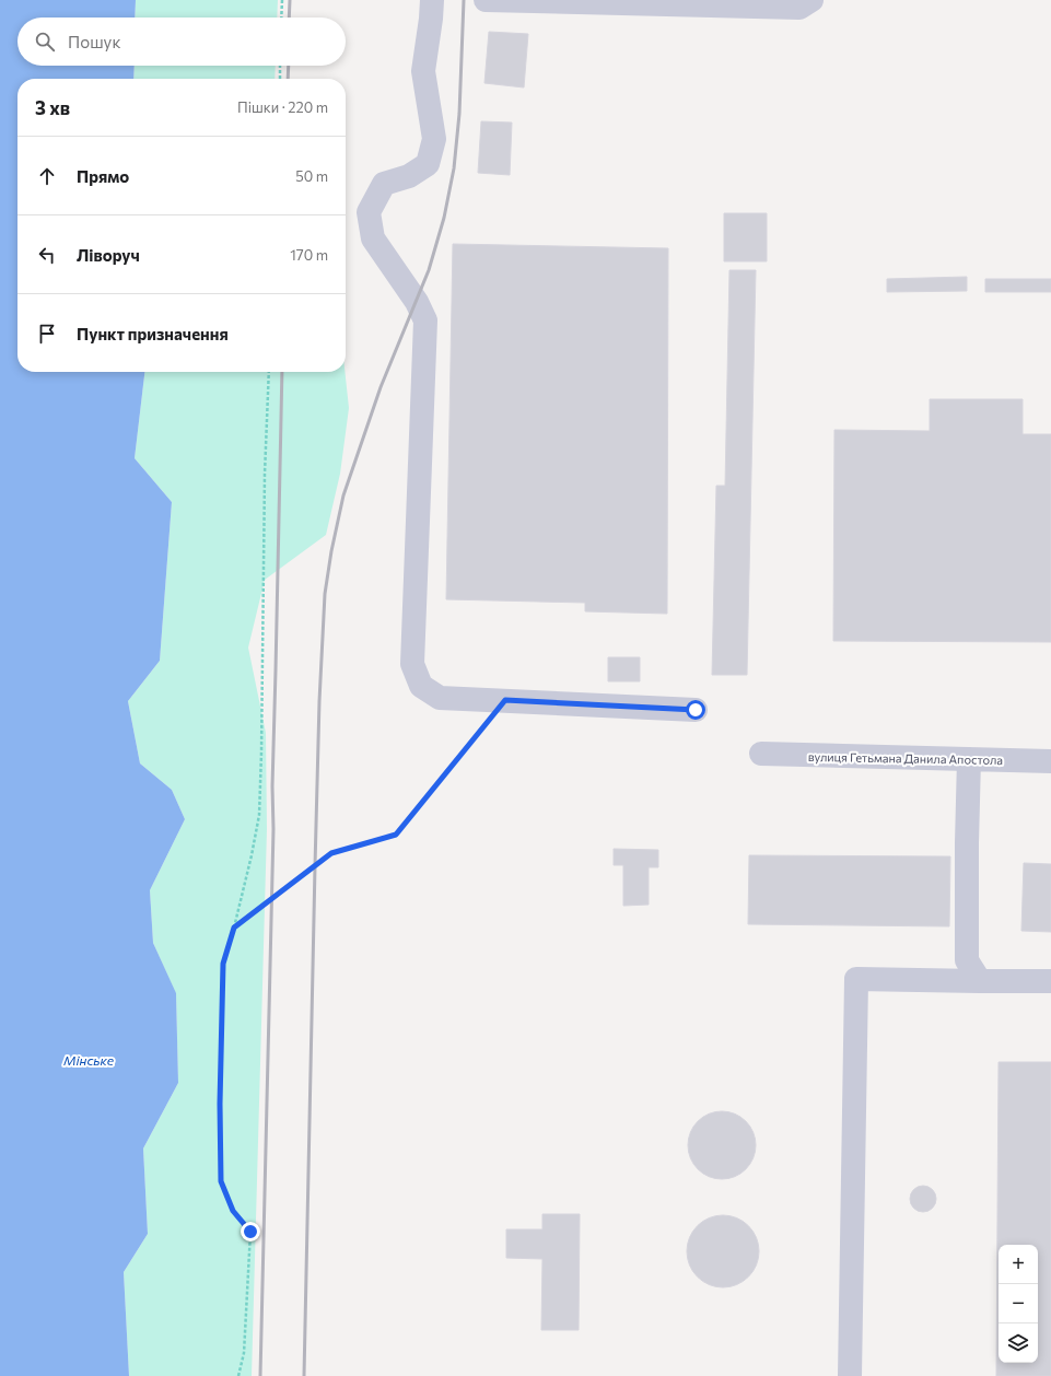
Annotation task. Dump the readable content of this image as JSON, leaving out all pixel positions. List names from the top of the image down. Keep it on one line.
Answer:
{"streets":{"street":["вулиця Гетьмана Данила Апостола"]},"water":["Мінське"],"page":{"search":"Пошук","heading":["3 хв","Пішки · 220 m"],"list":[["Прямо","50 m"],["Ліворуч","170 m"],"Пункт призначення"],"map_buttons":["+","−"]}}
